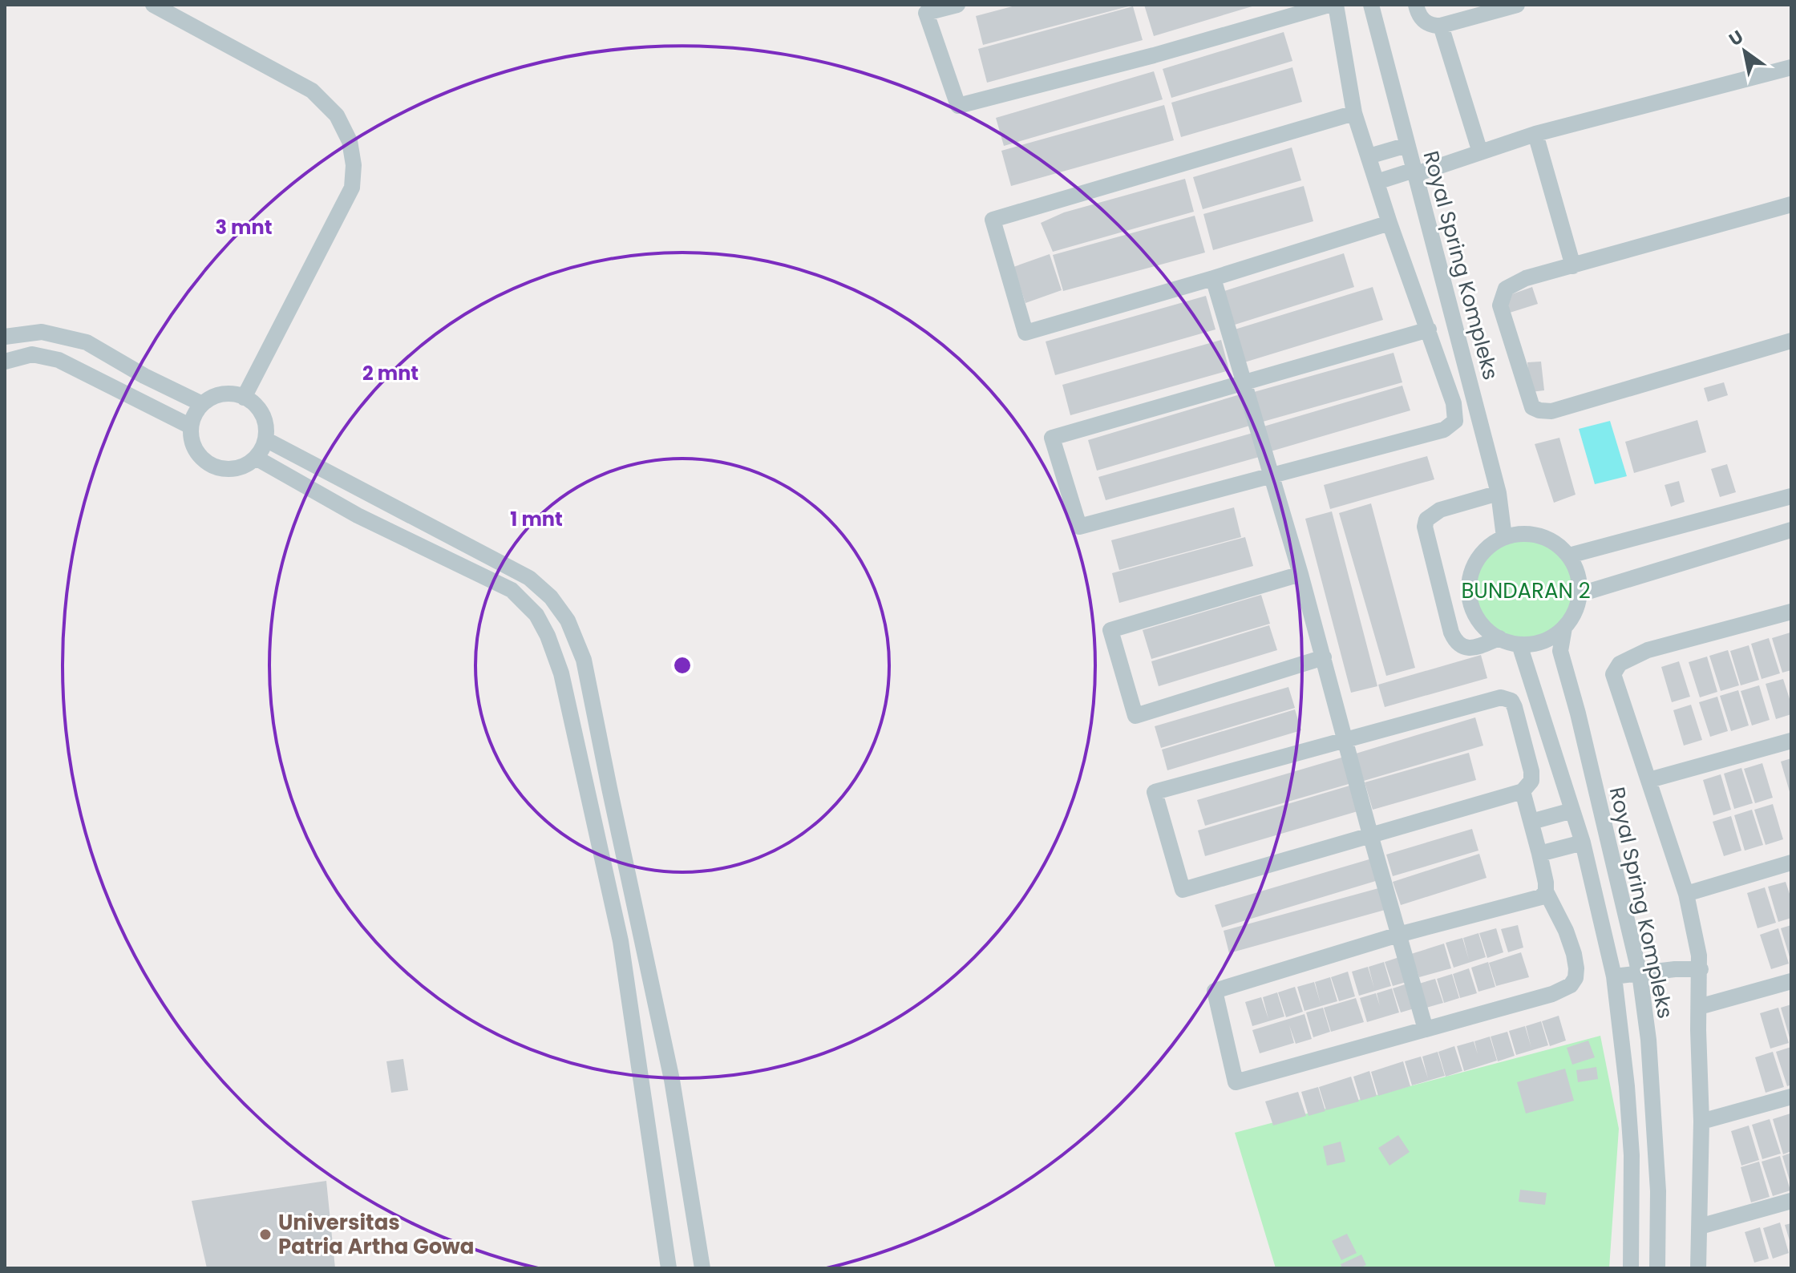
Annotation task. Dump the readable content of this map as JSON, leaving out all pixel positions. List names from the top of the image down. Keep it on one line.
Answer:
{"streets":{"street":["Royal Spring Kompleks"]},"parks":["BUNDARAN 2"],"places":["Universitas Patria Artha Gowa"],"north":"top left","rings":["3 mnt","2 mnt","1 mnt"]}
